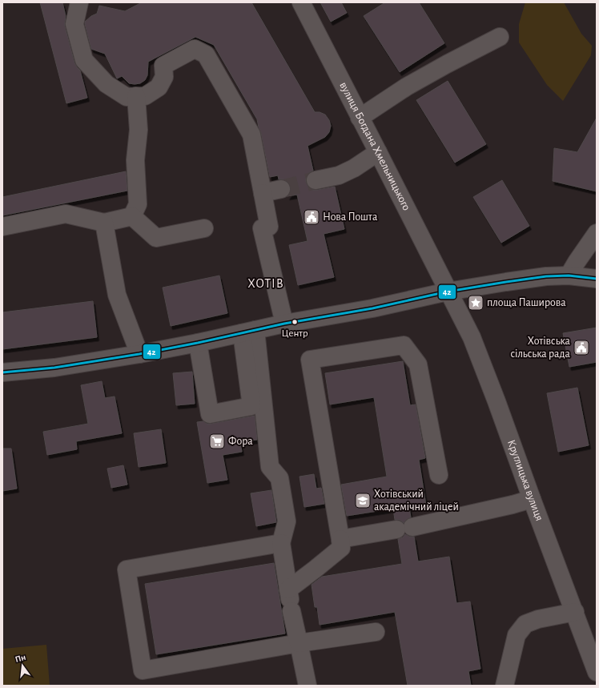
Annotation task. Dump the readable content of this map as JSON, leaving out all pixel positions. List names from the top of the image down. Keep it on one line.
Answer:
{"streets":{"street":["вулиця Богдана Хмельницького","Круглицька вулиця"]},"crossings":[["вулиця Богдана Хмельницького","Круглицька вулиця"]],"districts":["ХОТІВ"],"places":{"public building":["Нова Пошта","Хотівська сільська рада"],"place":["площа Паширова"],"other":["Центр"],"supermarket":["Фора"],"school or university":["Хотівський академічний ліцей"]},"lines":["transit line 42"],"north":"top"}
